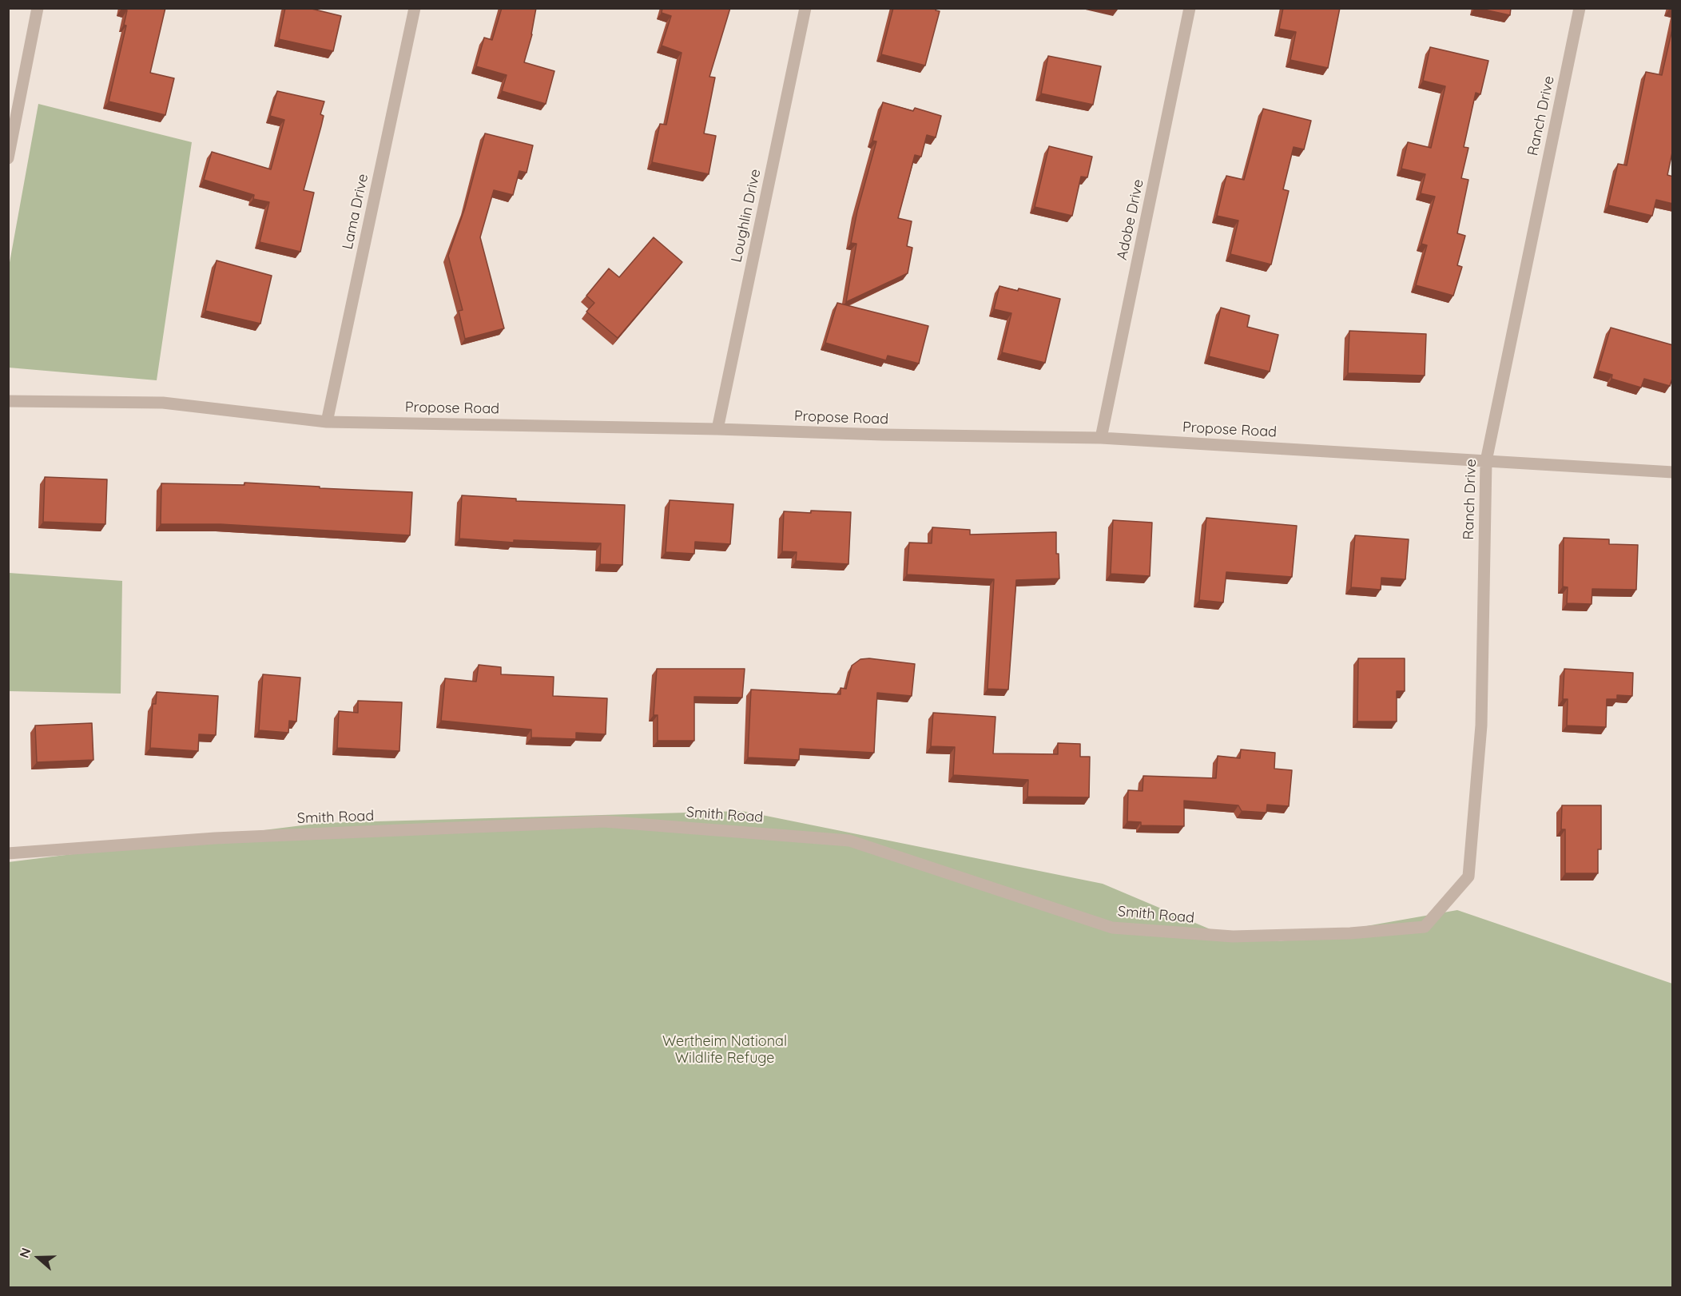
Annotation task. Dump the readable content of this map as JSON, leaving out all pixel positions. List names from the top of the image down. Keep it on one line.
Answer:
{"streets":{"street":["Ranch Drive","Lama Drive","Loughlin Drive","Adobe Drive","Propose Road","Smith Road"]},"crossings":[["Ranch Drive","Propose Road"],["Ranch Drive","Smith Road"],["Lama Drive","Propose Road"],["Loughlin Drive","Propose Road"],["Adobe Drive","Propose Road"]],"parks":["Wertheim National Wildlife Refuge"],"north":"left"}
